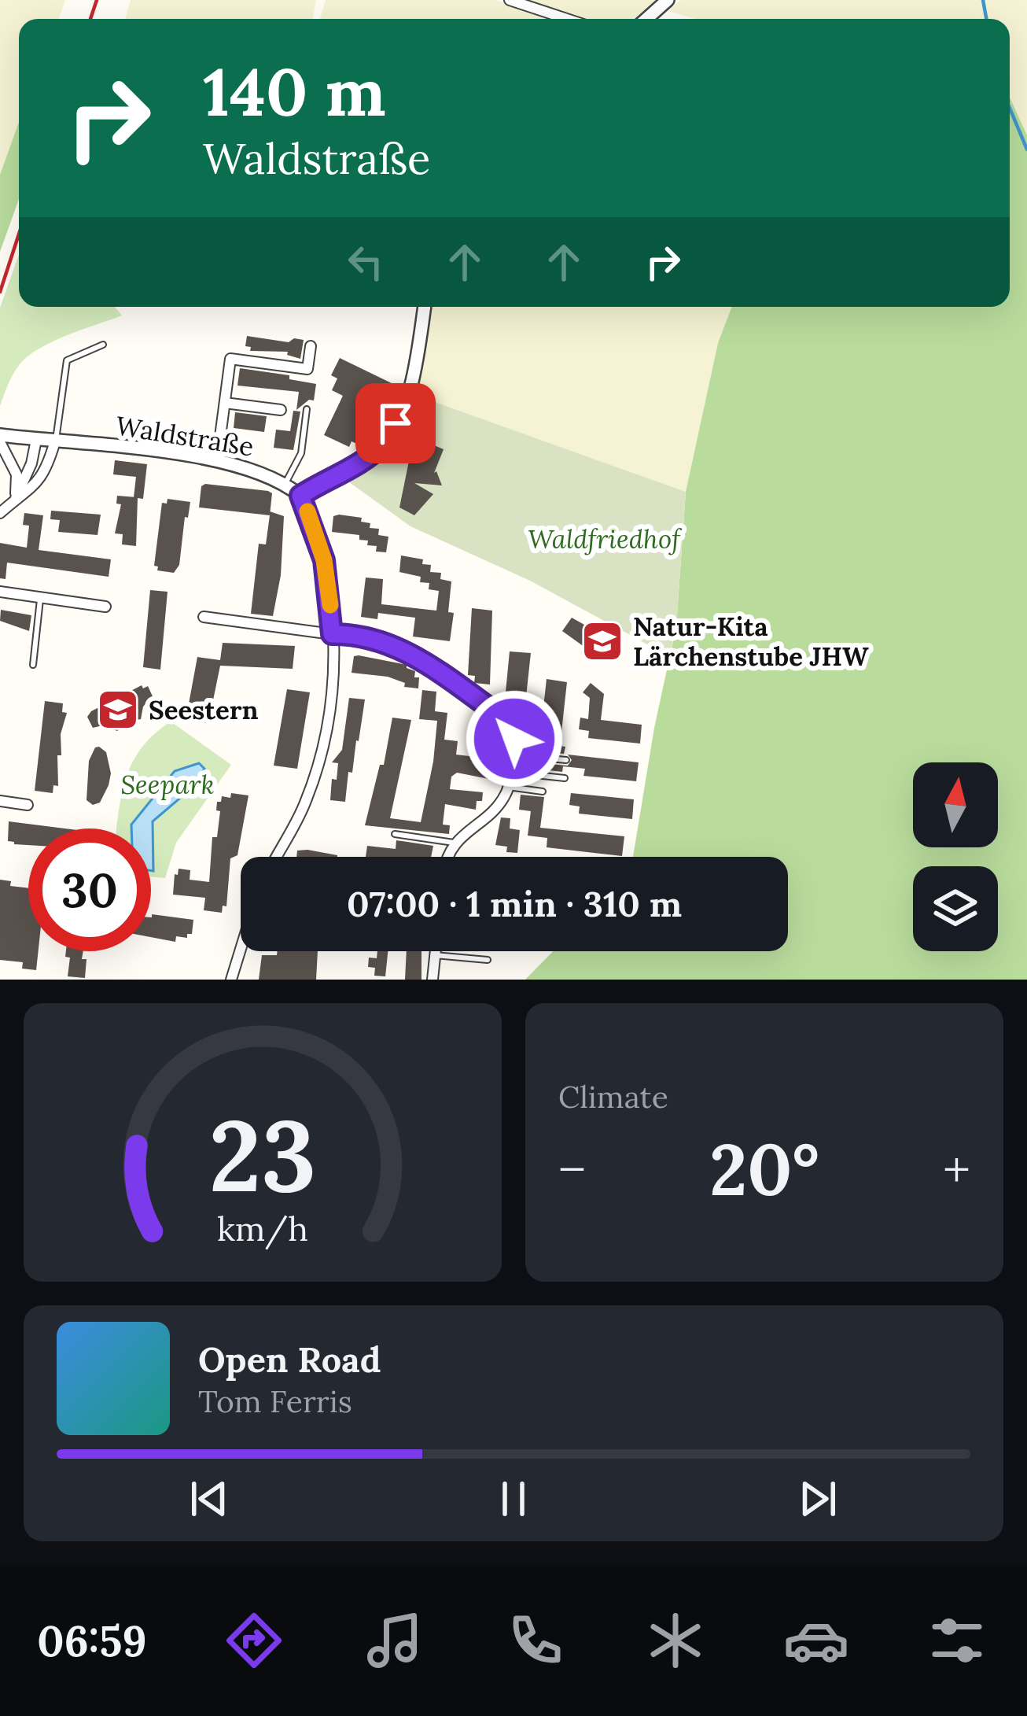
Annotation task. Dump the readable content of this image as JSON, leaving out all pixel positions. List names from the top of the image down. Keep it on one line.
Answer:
{"streets":{"street":["Waldstraße"]},"parks":["Waldfriedhof","Seepark"],"places":{"school or university":["Natur-Kita Lärchenstube JHW","Seestern"]},"north":"top","page":{"turn":["140 m","Waldstraße"],"limit":"30","trip":"07:00 · 1 min · 310 m","tile":"Climate","heat":["−","20°","+"],"song":["Open Road","Tom Ferris"],"tabs":"06:59","gauge":["23","km/h"]}}
